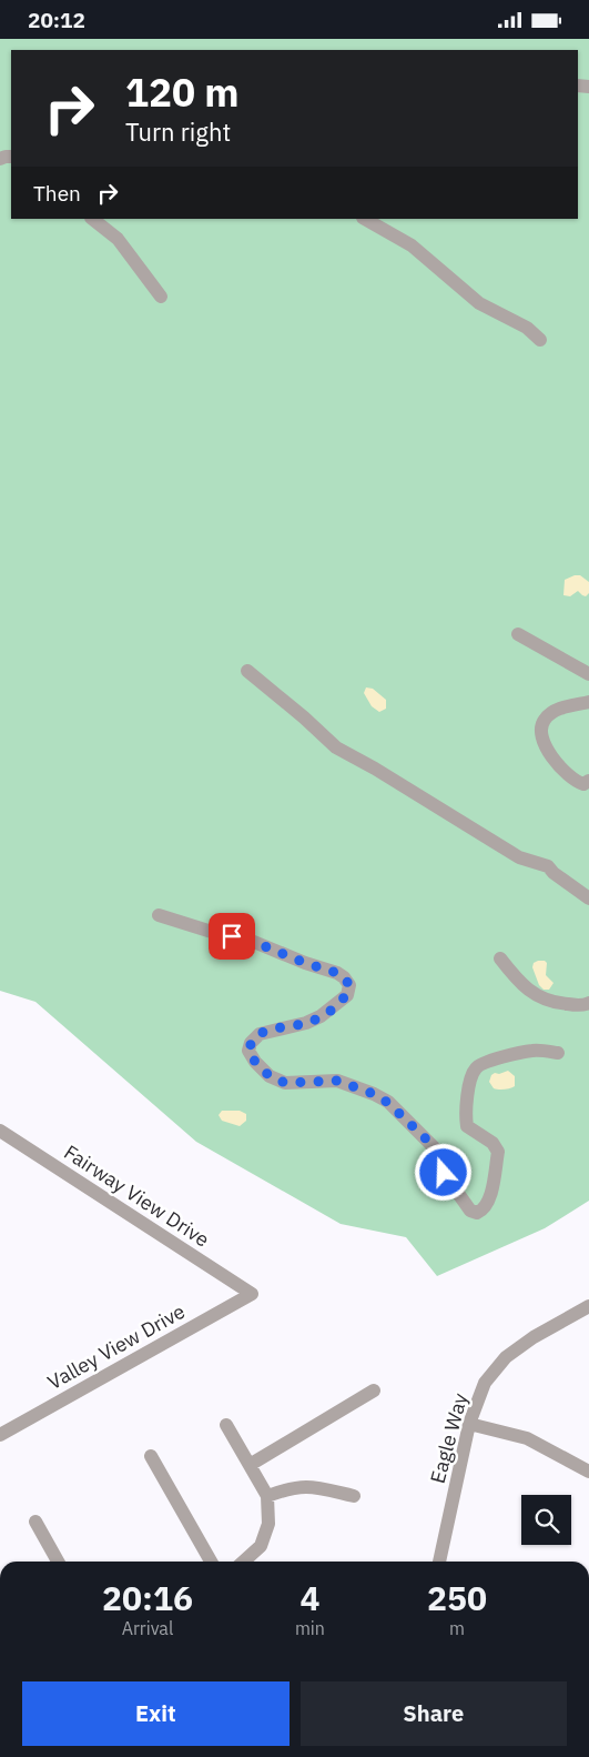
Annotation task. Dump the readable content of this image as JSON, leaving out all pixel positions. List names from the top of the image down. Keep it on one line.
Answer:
{"streets":{"street":["Fairway View Drive","Valley View Drive","Eagle Way"]},"crossings":[["Fairway View Drive","Valley View Drive"]],"page":{"status":"20:12","turn":["120 m","Turn right"],"then":"Then","eta":["20:16","Arrival","4","min","250","m"],"buttons":["Exit","Share"]}}
